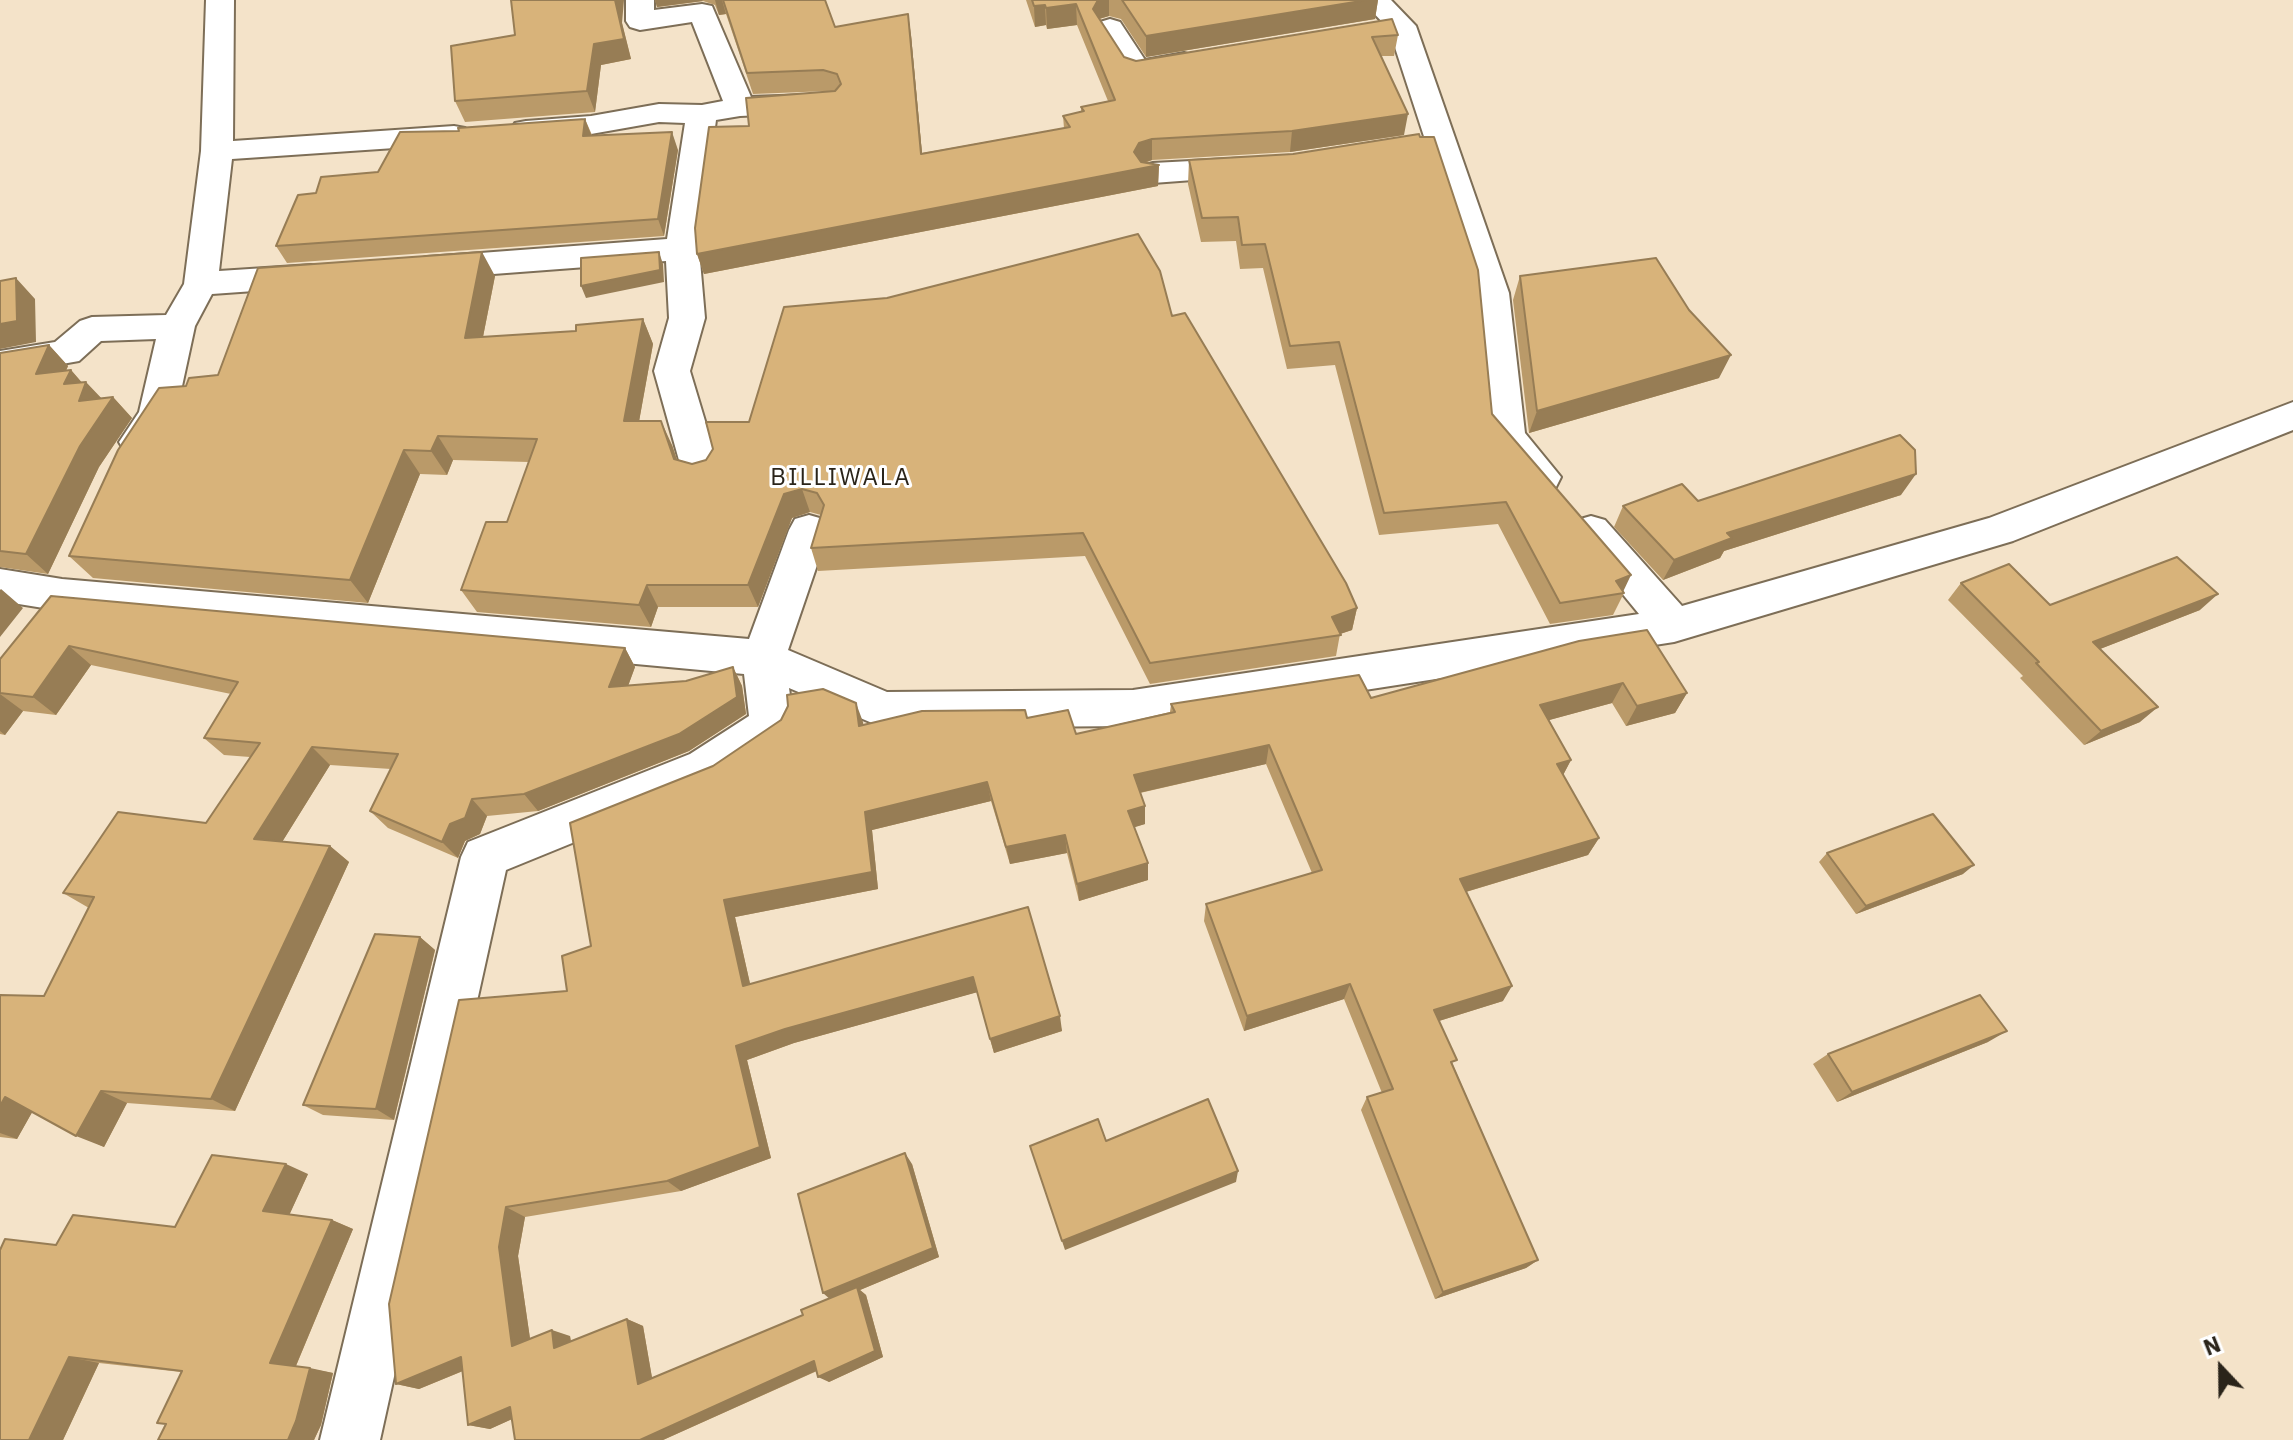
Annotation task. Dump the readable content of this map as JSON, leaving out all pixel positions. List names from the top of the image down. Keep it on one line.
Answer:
{"districts":["BILLIWALA"],"north":"top"}
